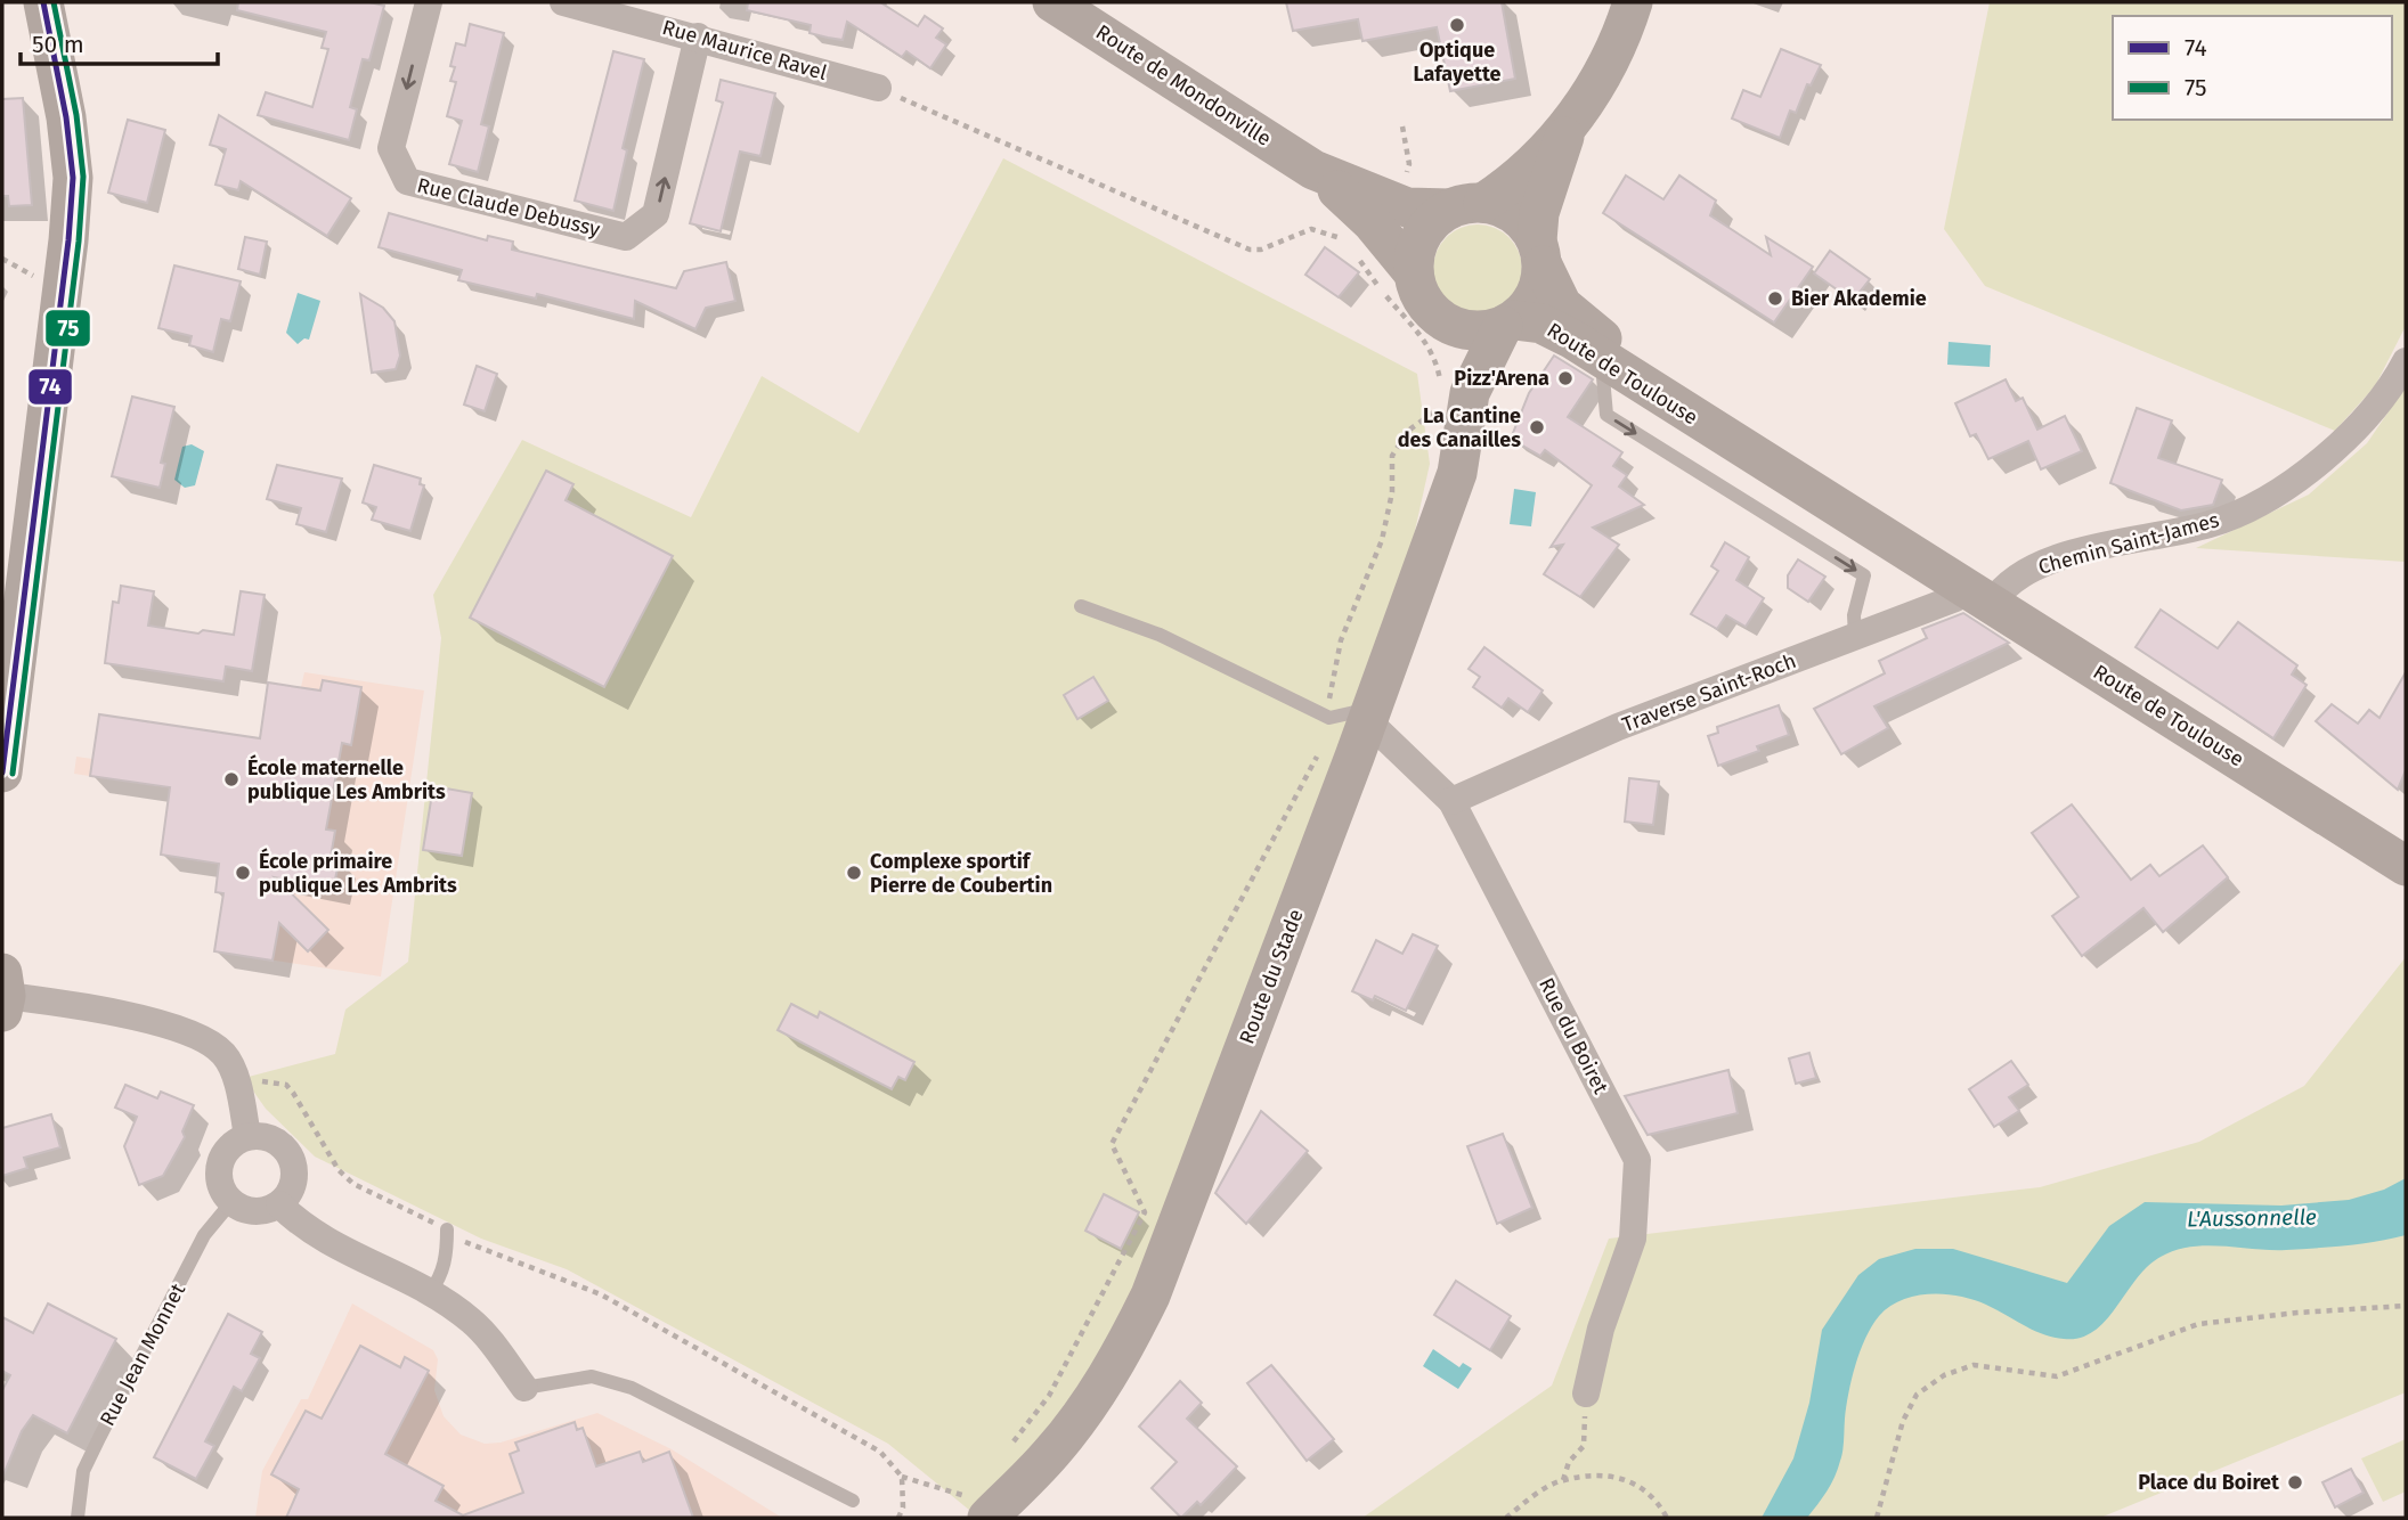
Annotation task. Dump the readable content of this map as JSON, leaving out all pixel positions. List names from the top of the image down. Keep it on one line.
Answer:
{"streets":{"main road":["Route de Mondonville","Route de Toulouse","Route du Stade"],"street":["Rue Maurice Ravel","Rue Claude Debussy","Chemin Saint-James","Traverse Saint-Roch","Rue du Boiret"],"lane":["Rue Jean Monnet"]},"crossings":[["Rue Maurice Ravel","Rue Claude Debussy"],["Route de Mondonville","Route de Toulouse"],["Route de Mondonville","Route du Stade"],["Route de Toulouse","Chemin Saint-James"],["Route de Toulouse","Traverse Saint-Roch"],["Route de Toulouse","Route du Stade"],["Chemin Saint-James","Traverse Saint-Roch"],["Traverse Saint-Roch","Rue du Boiret"],["Route du Stade","Rue du Boiret"]],"water":["L'Aussonnelle"],"places":["Optique Lafayette","Bier Akademie","Pizz'Arena","La Cantine des Canailles","École maternelle publique Les Ambrits","École primaire publique Les Ambrits","Complexe sportif Pierre de Coubertin","Place du Boiret"],"lines":["transit line 74","transit line 75"],"legend":["74","75"],"scale_bar":"50 m"}
